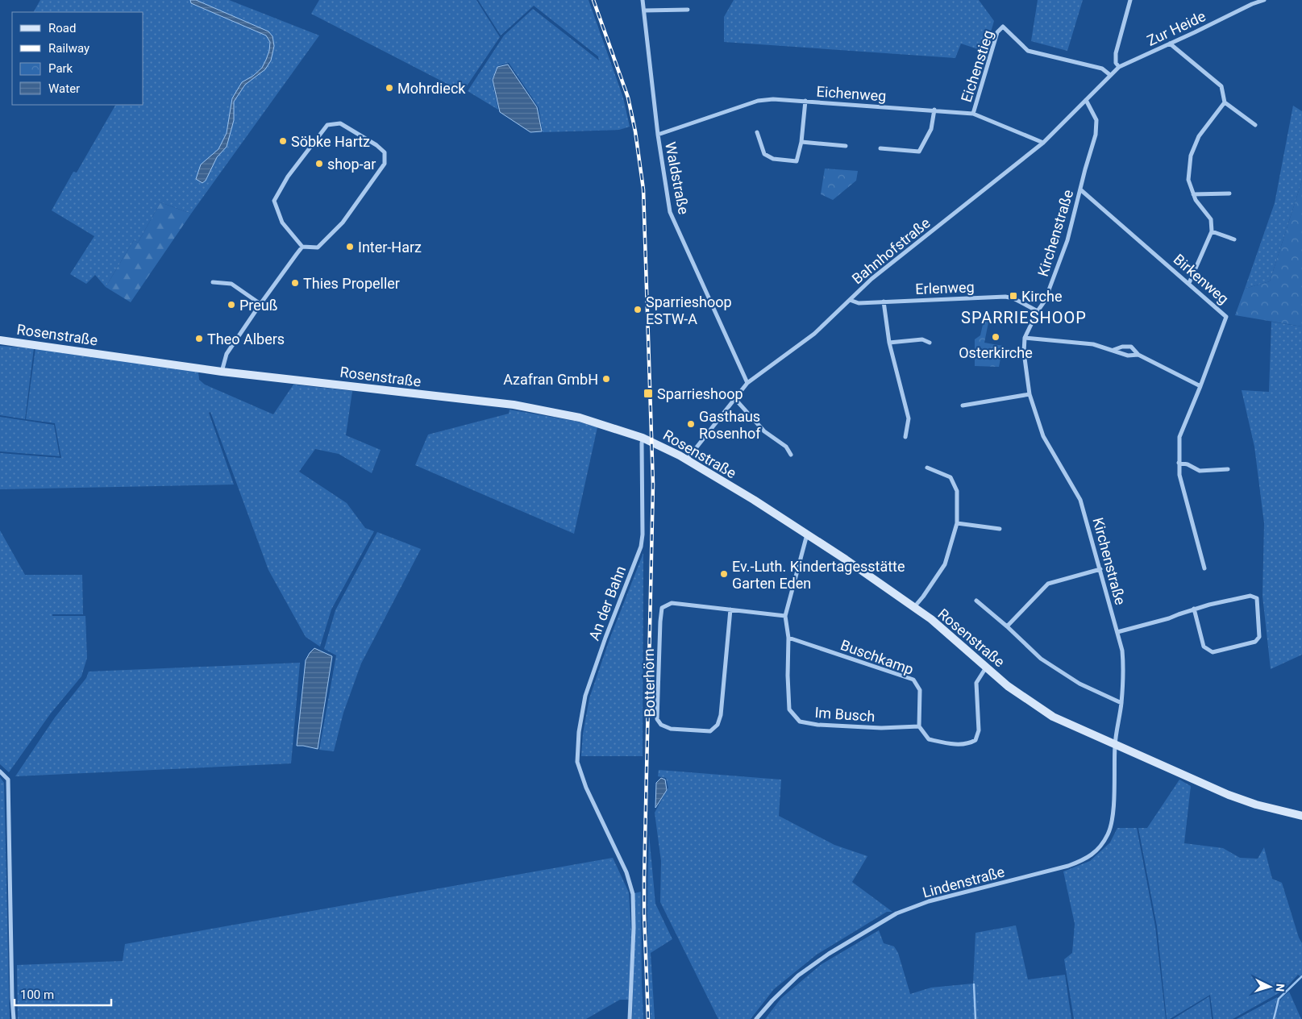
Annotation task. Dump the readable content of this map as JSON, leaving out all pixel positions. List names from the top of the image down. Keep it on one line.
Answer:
{"streets":{"main road":["Rosenstraße"],"street":["Zur Heide","Eichenstieg","Eichenweg","Waldstraße","Kirchenstraße","Bahnhofstraße","Birkenweg","Erlenweg","An der Bahn","Buschkamp","Botterhörn","Im Busch","Lindenstraße"]},"crossings":[["Zur Heide","Bahnhofstraße"],["Eichenstieg","Eichenweg"],["Eichenstieg","Bahnhofstraße"],["Eichenweg","Waldstraße"],["Eichenweg","Bahnhofstraße"],["Waldstraße","Bahnhofstraße"],["Kirchenstraße","Bahnhofstraße"],["Kirchenstraße","Birkenweg"],["Kirchenstraße","Erlenweg"],["Kirchenstraße","Rosenstraße"],["Kirchenstraße","Lindenstraße"],["Bahnhofstraße","Erlenweg"],["Bahnhofstraße","Rosenstraße"],["Rosenstraße","An der Bahn"],["Rosenstraße","Im Busch"],["Rosenstraße","Lindenstraße"],["Buschkamp","Im Busch"],["Botterhörn","Im Busch"]],"districts":["SPARRIESHOOP"],"places":{"other":["Mohrdieck","Söbke Hartz","shop-ar","Inter-Harz","Thies Propeller","Preuß","Sparrieshoop ESTW-A","Osterkirche","Theo Albers","Azafran GmbH","Gasthaus Rosenhof","Ev.-Luth. Kindertagesstätte Garten Eden"],"transit":["Kirche","Sparrieshoop"]},"legend":["Road","Railway","Park","Water"],"scale_bar":"100 m","north":"right"}
